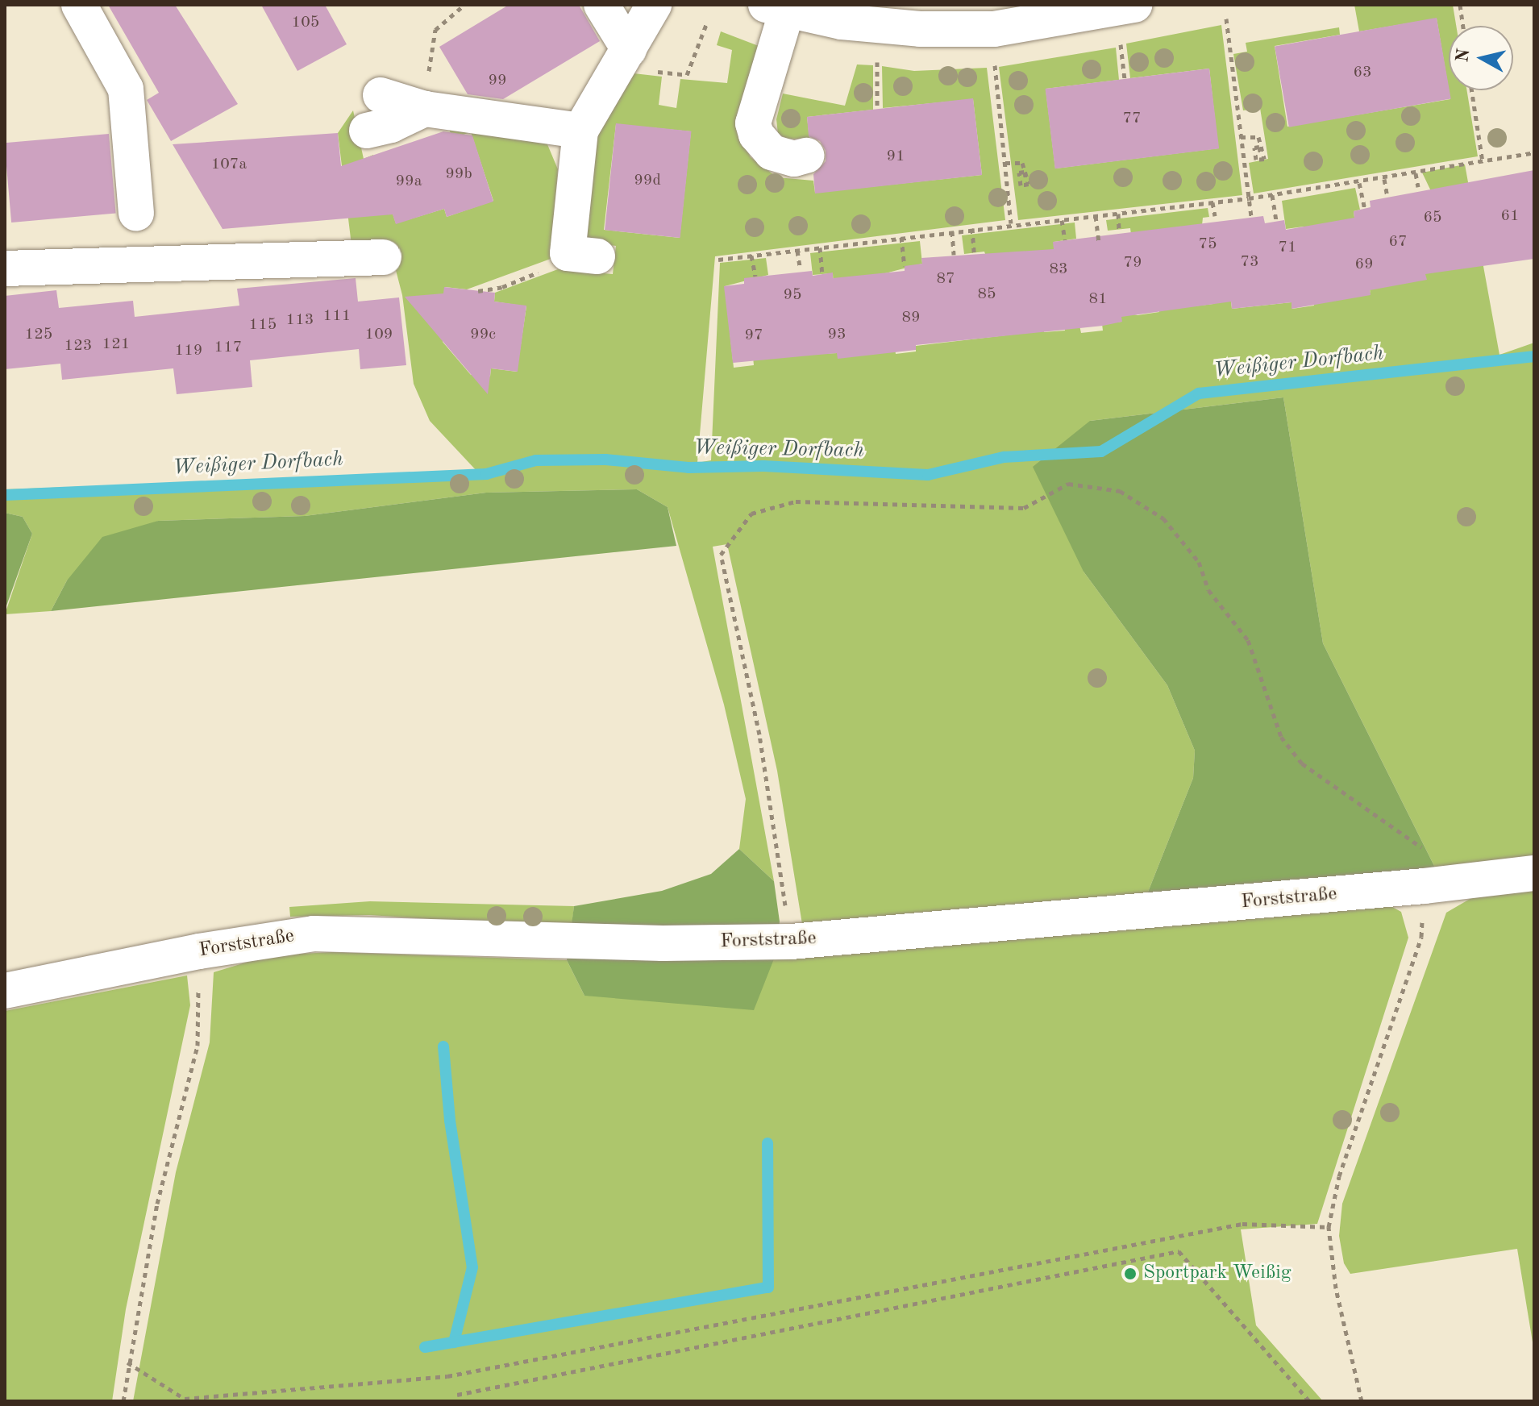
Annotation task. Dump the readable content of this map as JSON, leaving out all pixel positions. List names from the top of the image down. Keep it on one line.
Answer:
{"streets":{"street":["Forststraße"]},"water":["Weißiger Dorfbach"],"places":["Sportpark Weißig"],"house_numbers":["105","63","99","77","91","107a","99b","99d","99a","61","65","67","75","71","73","79","69","83","87","85","95","81","111","89","113","115","125","109","99c","93","97","121","123","117","119"],"north":"left"}
